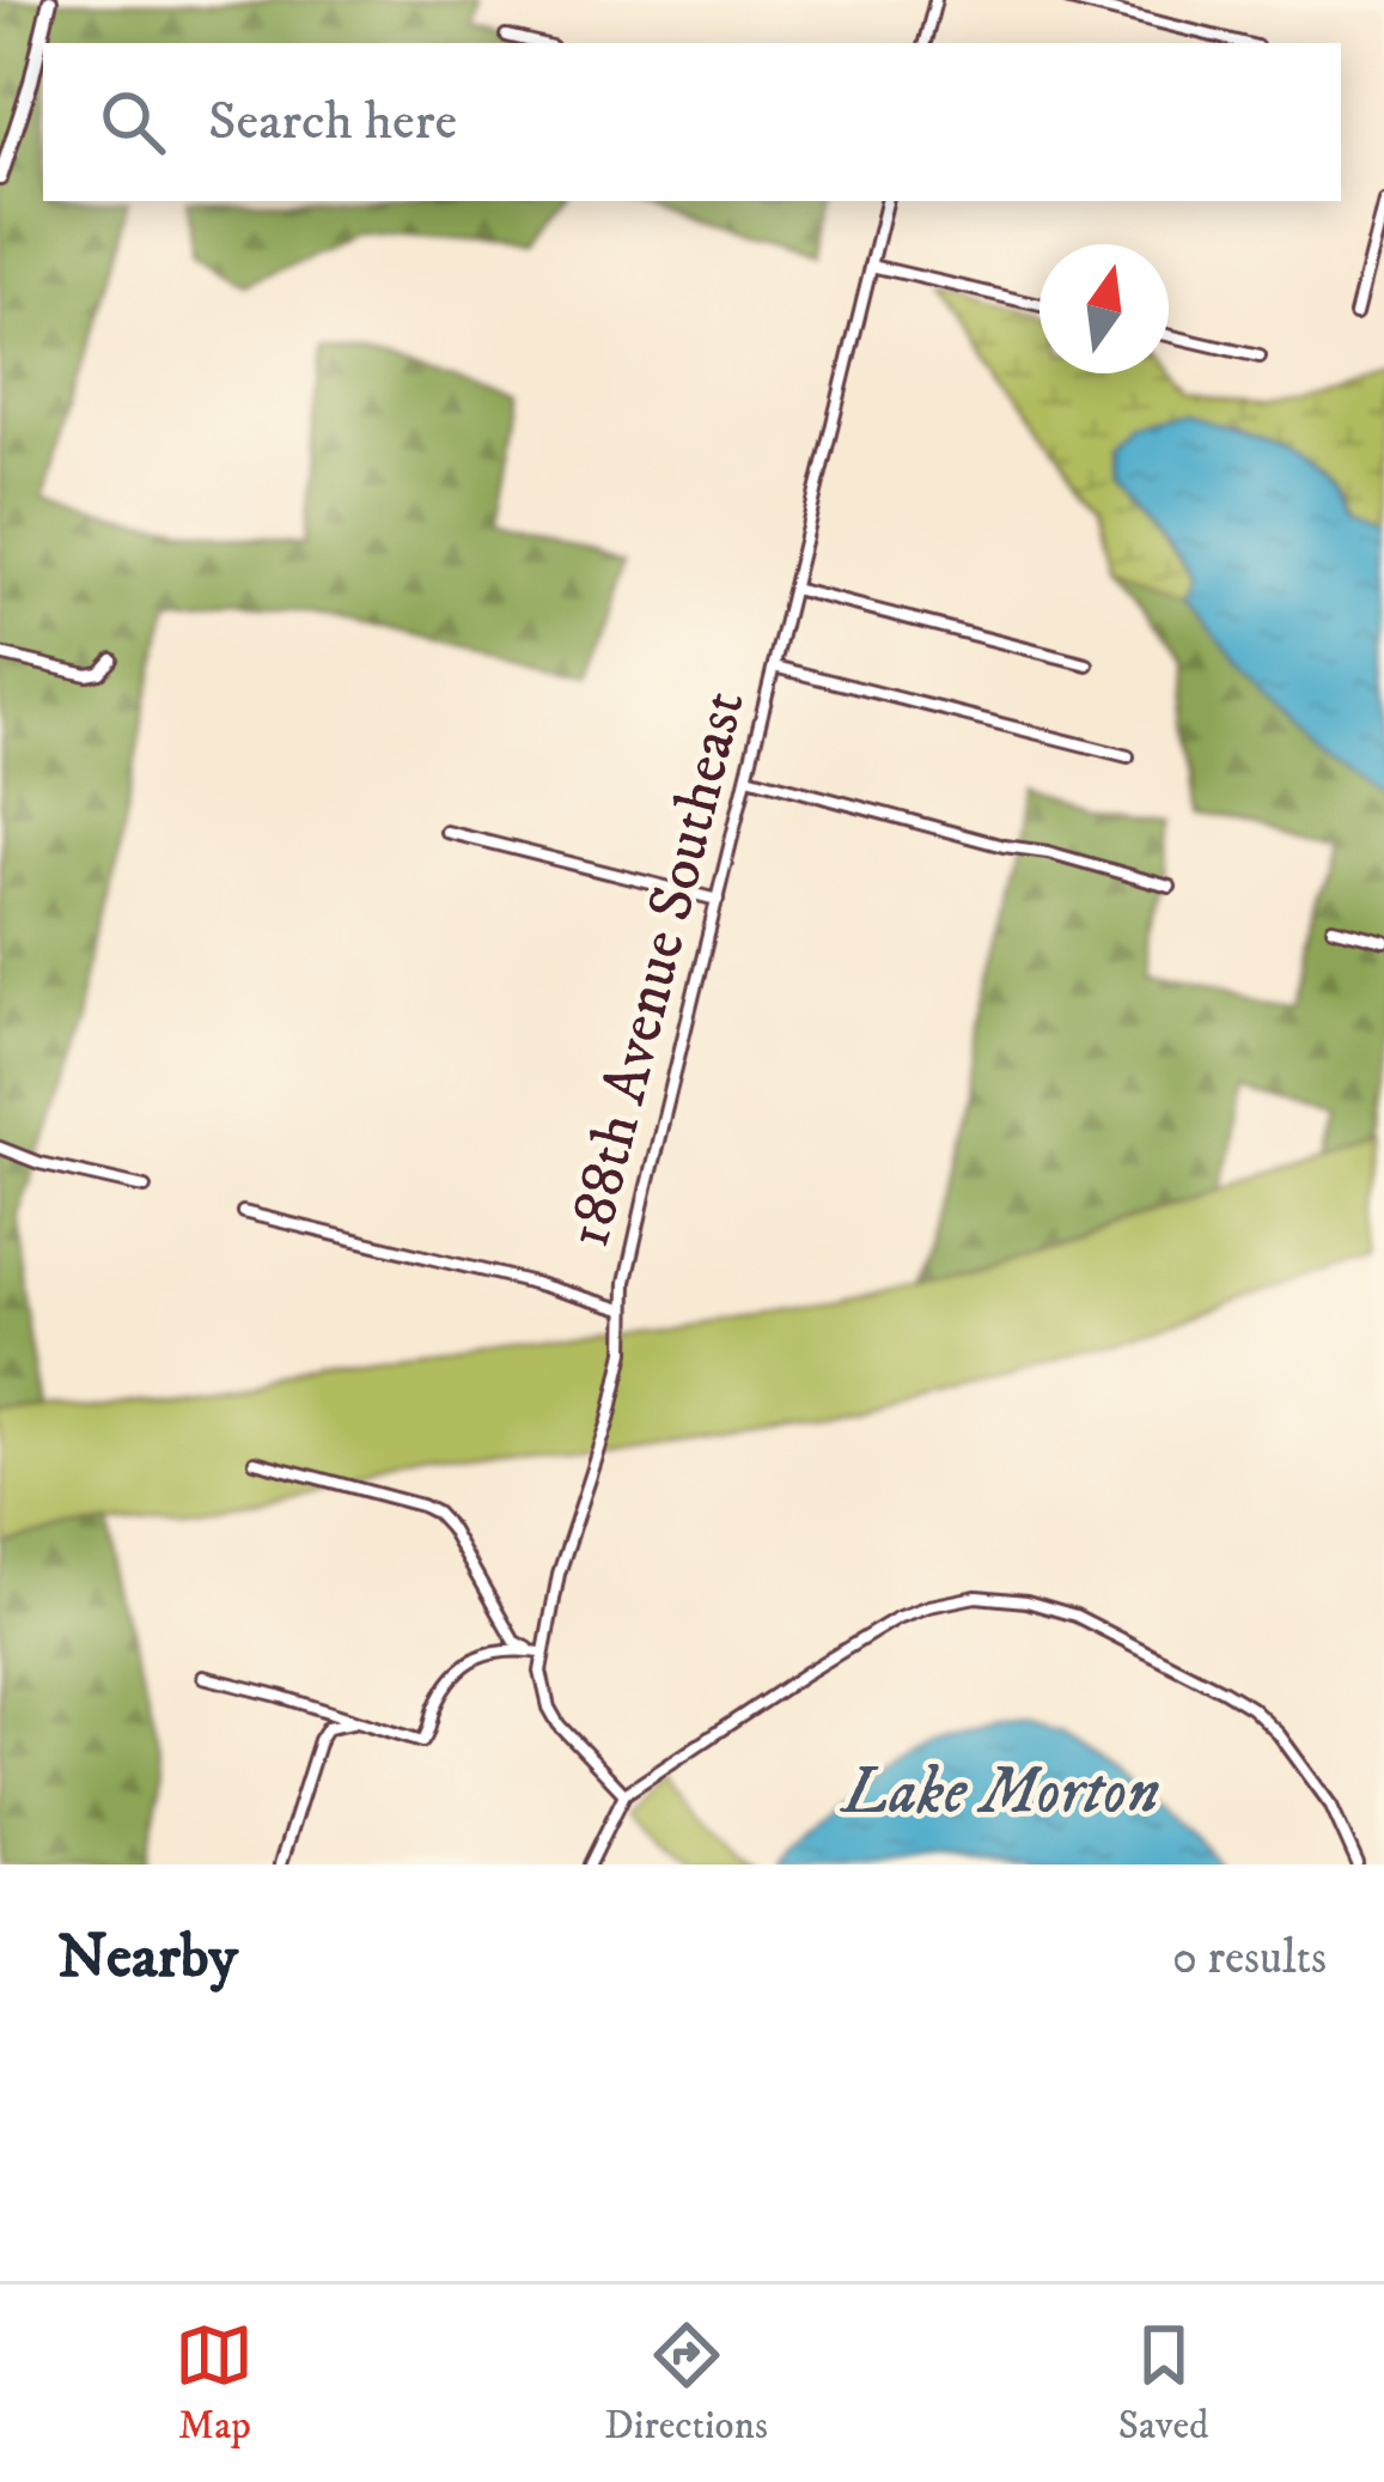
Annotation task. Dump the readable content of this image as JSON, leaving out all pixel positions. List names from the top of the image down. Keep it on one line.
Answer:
{"streets":{"street":["188th Avenue Southeast"]},"water":["Lake Morton"],"north":"top","page":{"search":"Search here","heading":["Nearby","0 results"],"nav":["Map","Directions","Saved"]}}
